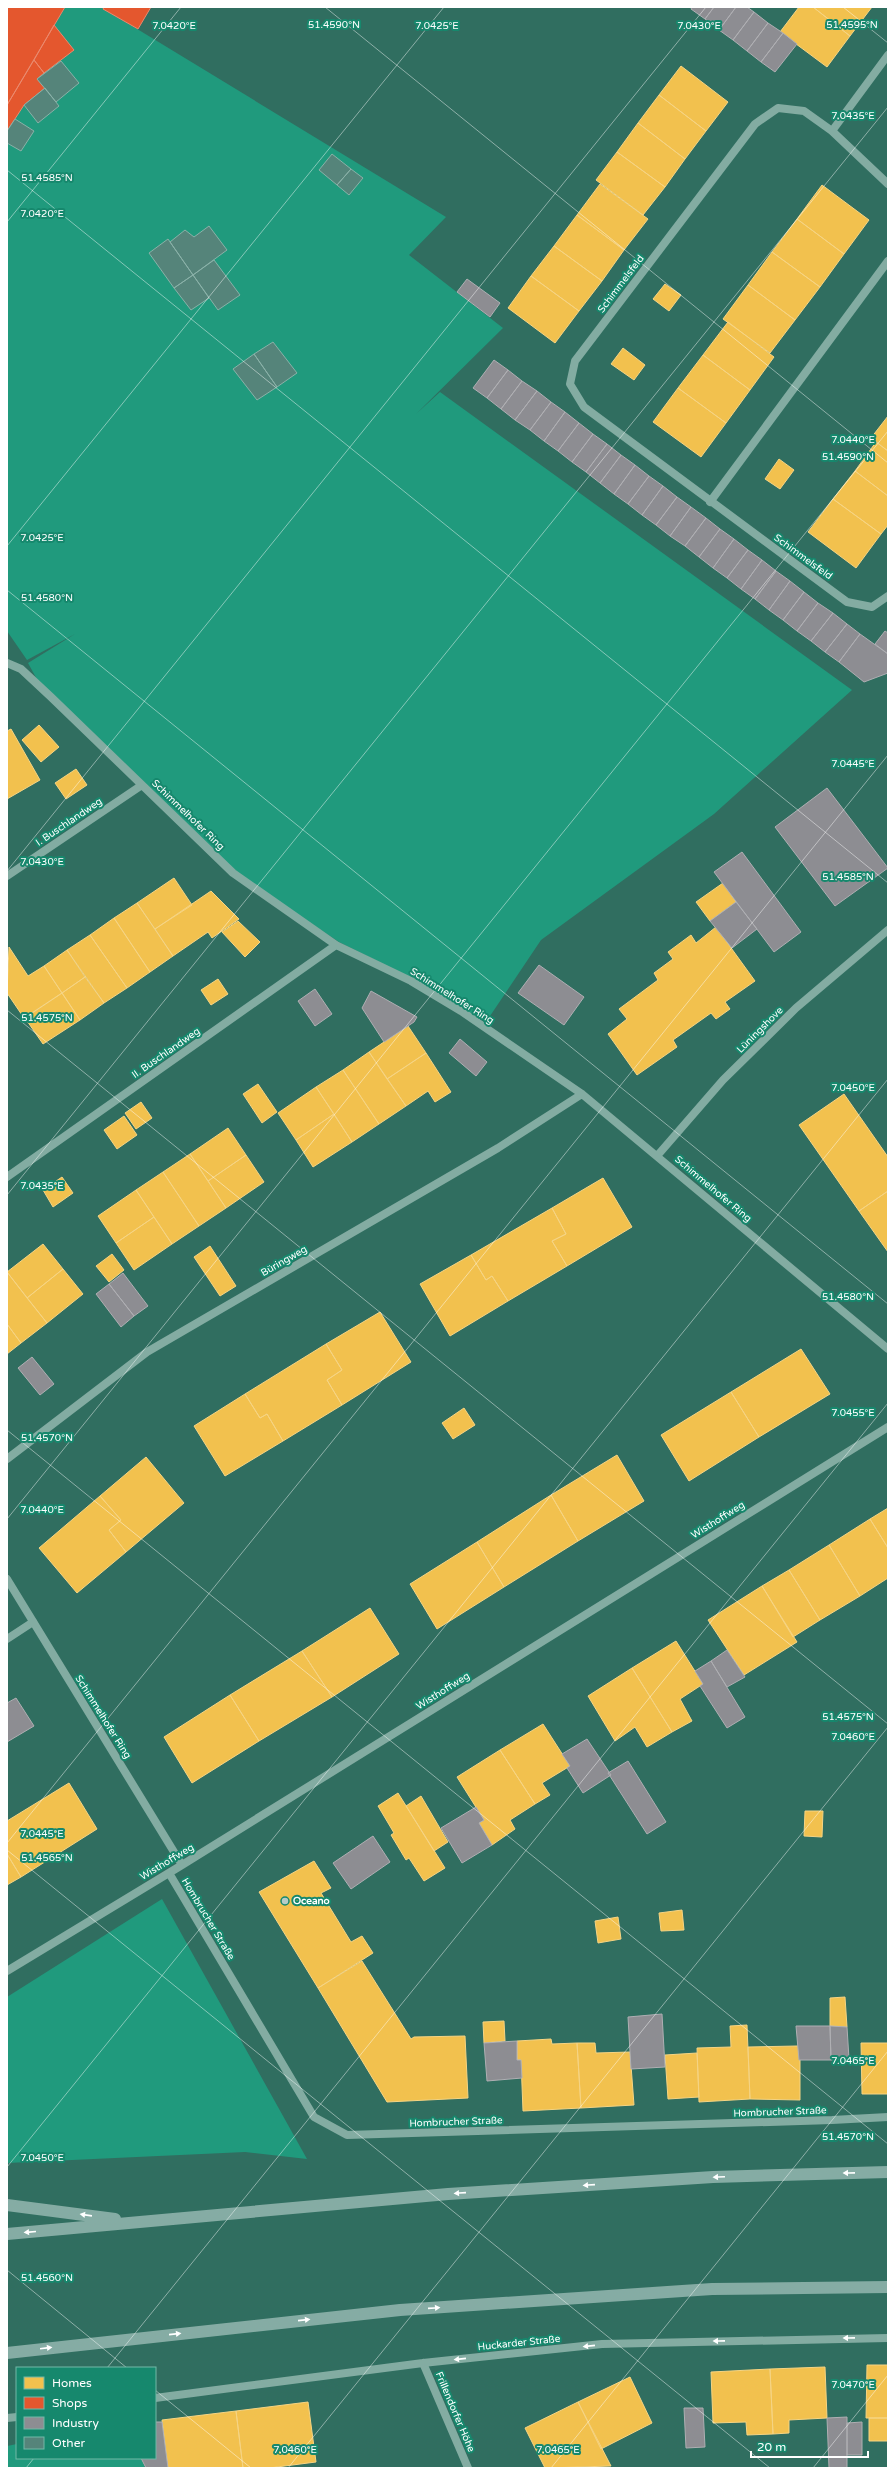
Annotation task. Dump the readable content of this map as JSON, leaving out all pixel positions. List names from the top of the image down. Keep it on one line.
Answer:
{"streets":{"street":["Schimmelsfeld","Schimmelhofer Ring","I. Buschlandweg","Lüningshove","II. Buschlandweg","Büringweg","Wisthoffweg","Hombrucher Straße","Huckarder Straße","Frillendorfer Höhe"]},"crossings":[["Schimmelhofer Ring","I. Buschlandweg"],["Schimmelhofer Ring","Lüningshove"],["Schimmelhofer Ring","II. Buschlandweg"],["Schimmelhofer Ring","Büringweg"],["Schimmelhofer Ring","Wisthoffweg"],["Wisthoffweg","Hombrucher Straße"],["Huckarder Straße","Frillendorfer Höhe"]],"one_way":["Huckarder Straße"],"places":["Oceano"],"legend":["Homes","Shops","Industry","Other"],"scale_bar":"20 m","coordinates":["51.4590°N","51.4595°N","7.0420°E","7.0425°E","7.0430°E","7.0435°E","51.4585°N","7.0440°E","51.4580°N","7.0445°E","51.4575°N","7.0450°E","7.0455°E","51.4570°N","7.0460°E","51.4565°N","7.0465°E","51.4560°N","7.0470°E"]}
